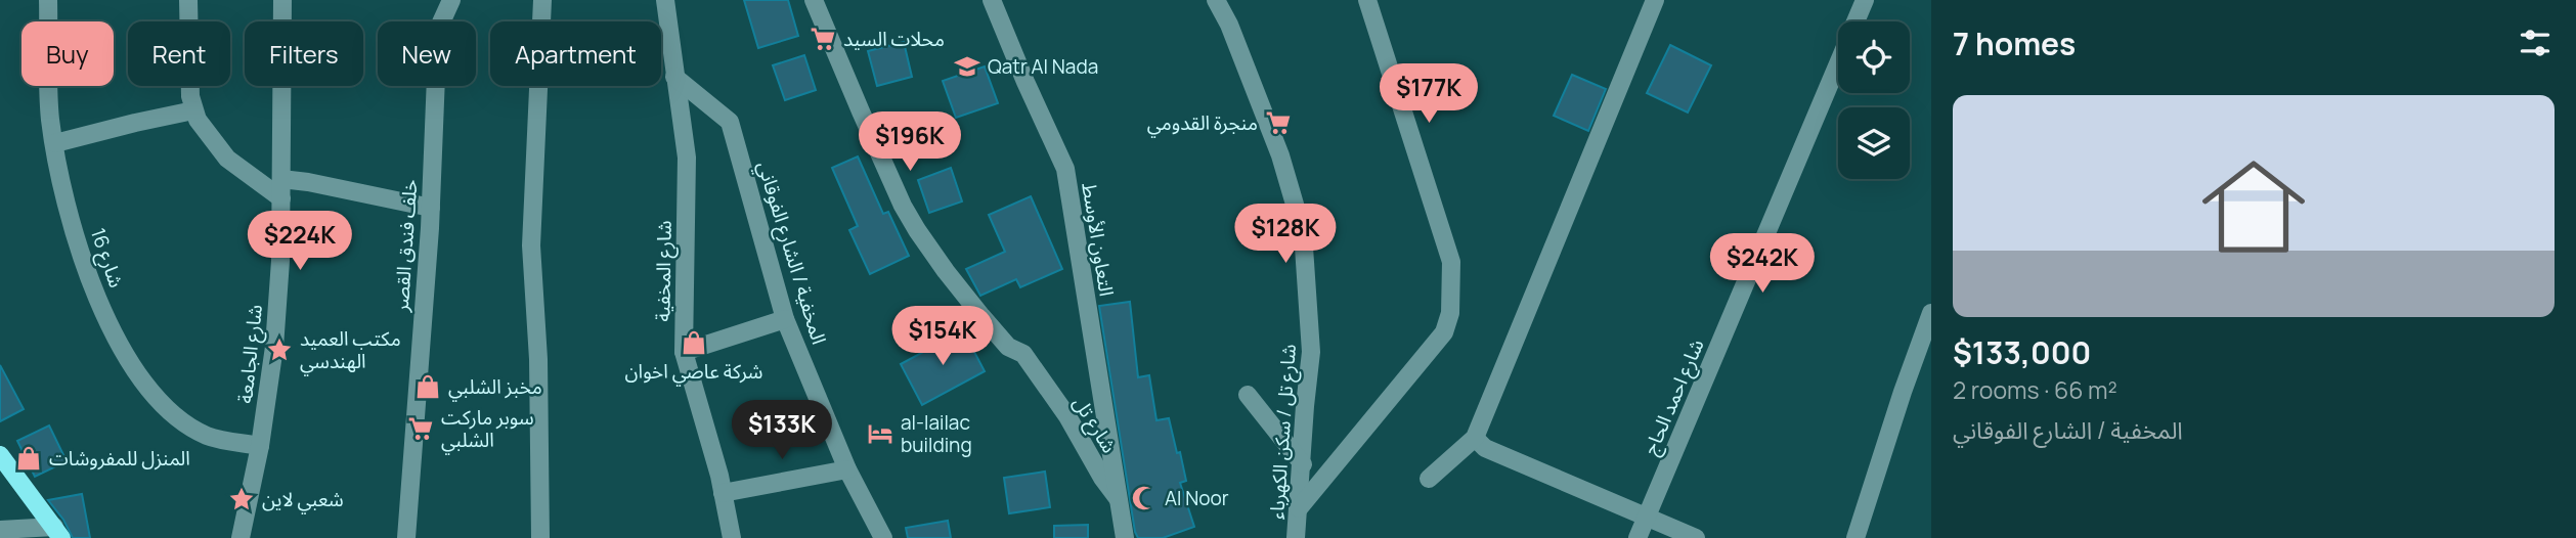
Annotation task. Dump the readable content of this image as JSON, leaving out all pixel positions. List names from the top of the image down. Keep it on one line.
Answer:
{"streets":{"street":["التعاون الأوسط","خلف فندق القصر","المخفية / الشارع الفوقاني","شارع 16","شارع المخفية","شارع الجامعة","شارع احمد الحاج","شارع تل","شارع تل / سكن الكهرباء"]},"crossings":[["التعاون الأوسط","شارع تل"],["المخفية / الشارع الفوقاني","شارع المخفية"],["شارع 16","شارع الجامعة"]],"places":{"supermarket":["محلات السيد","منجرة القدومي","سوبر ماركت الشلبي"],"school or university":["Qatr Al Nada"],"shop":["شركة عاصي اخوان","مخبز الشلبي","المنزل للمفروشات"],"place":["مكتب العميد الهندسي","شعبي لاين"],"hotel":["al-lailac building"],"mosque":["Al Noor"]},"page":{"heading":"7 homes","chip":["Buy","Rent","Filters","New","Apartment"],"price":["$177K","$196K","$128K","$224K","$242K","$154K","$133K"],"list":[{"name":"$133,000","note":"2 rooms · 66 m² · المخفية / الشارع الفوقاني"}]}}
